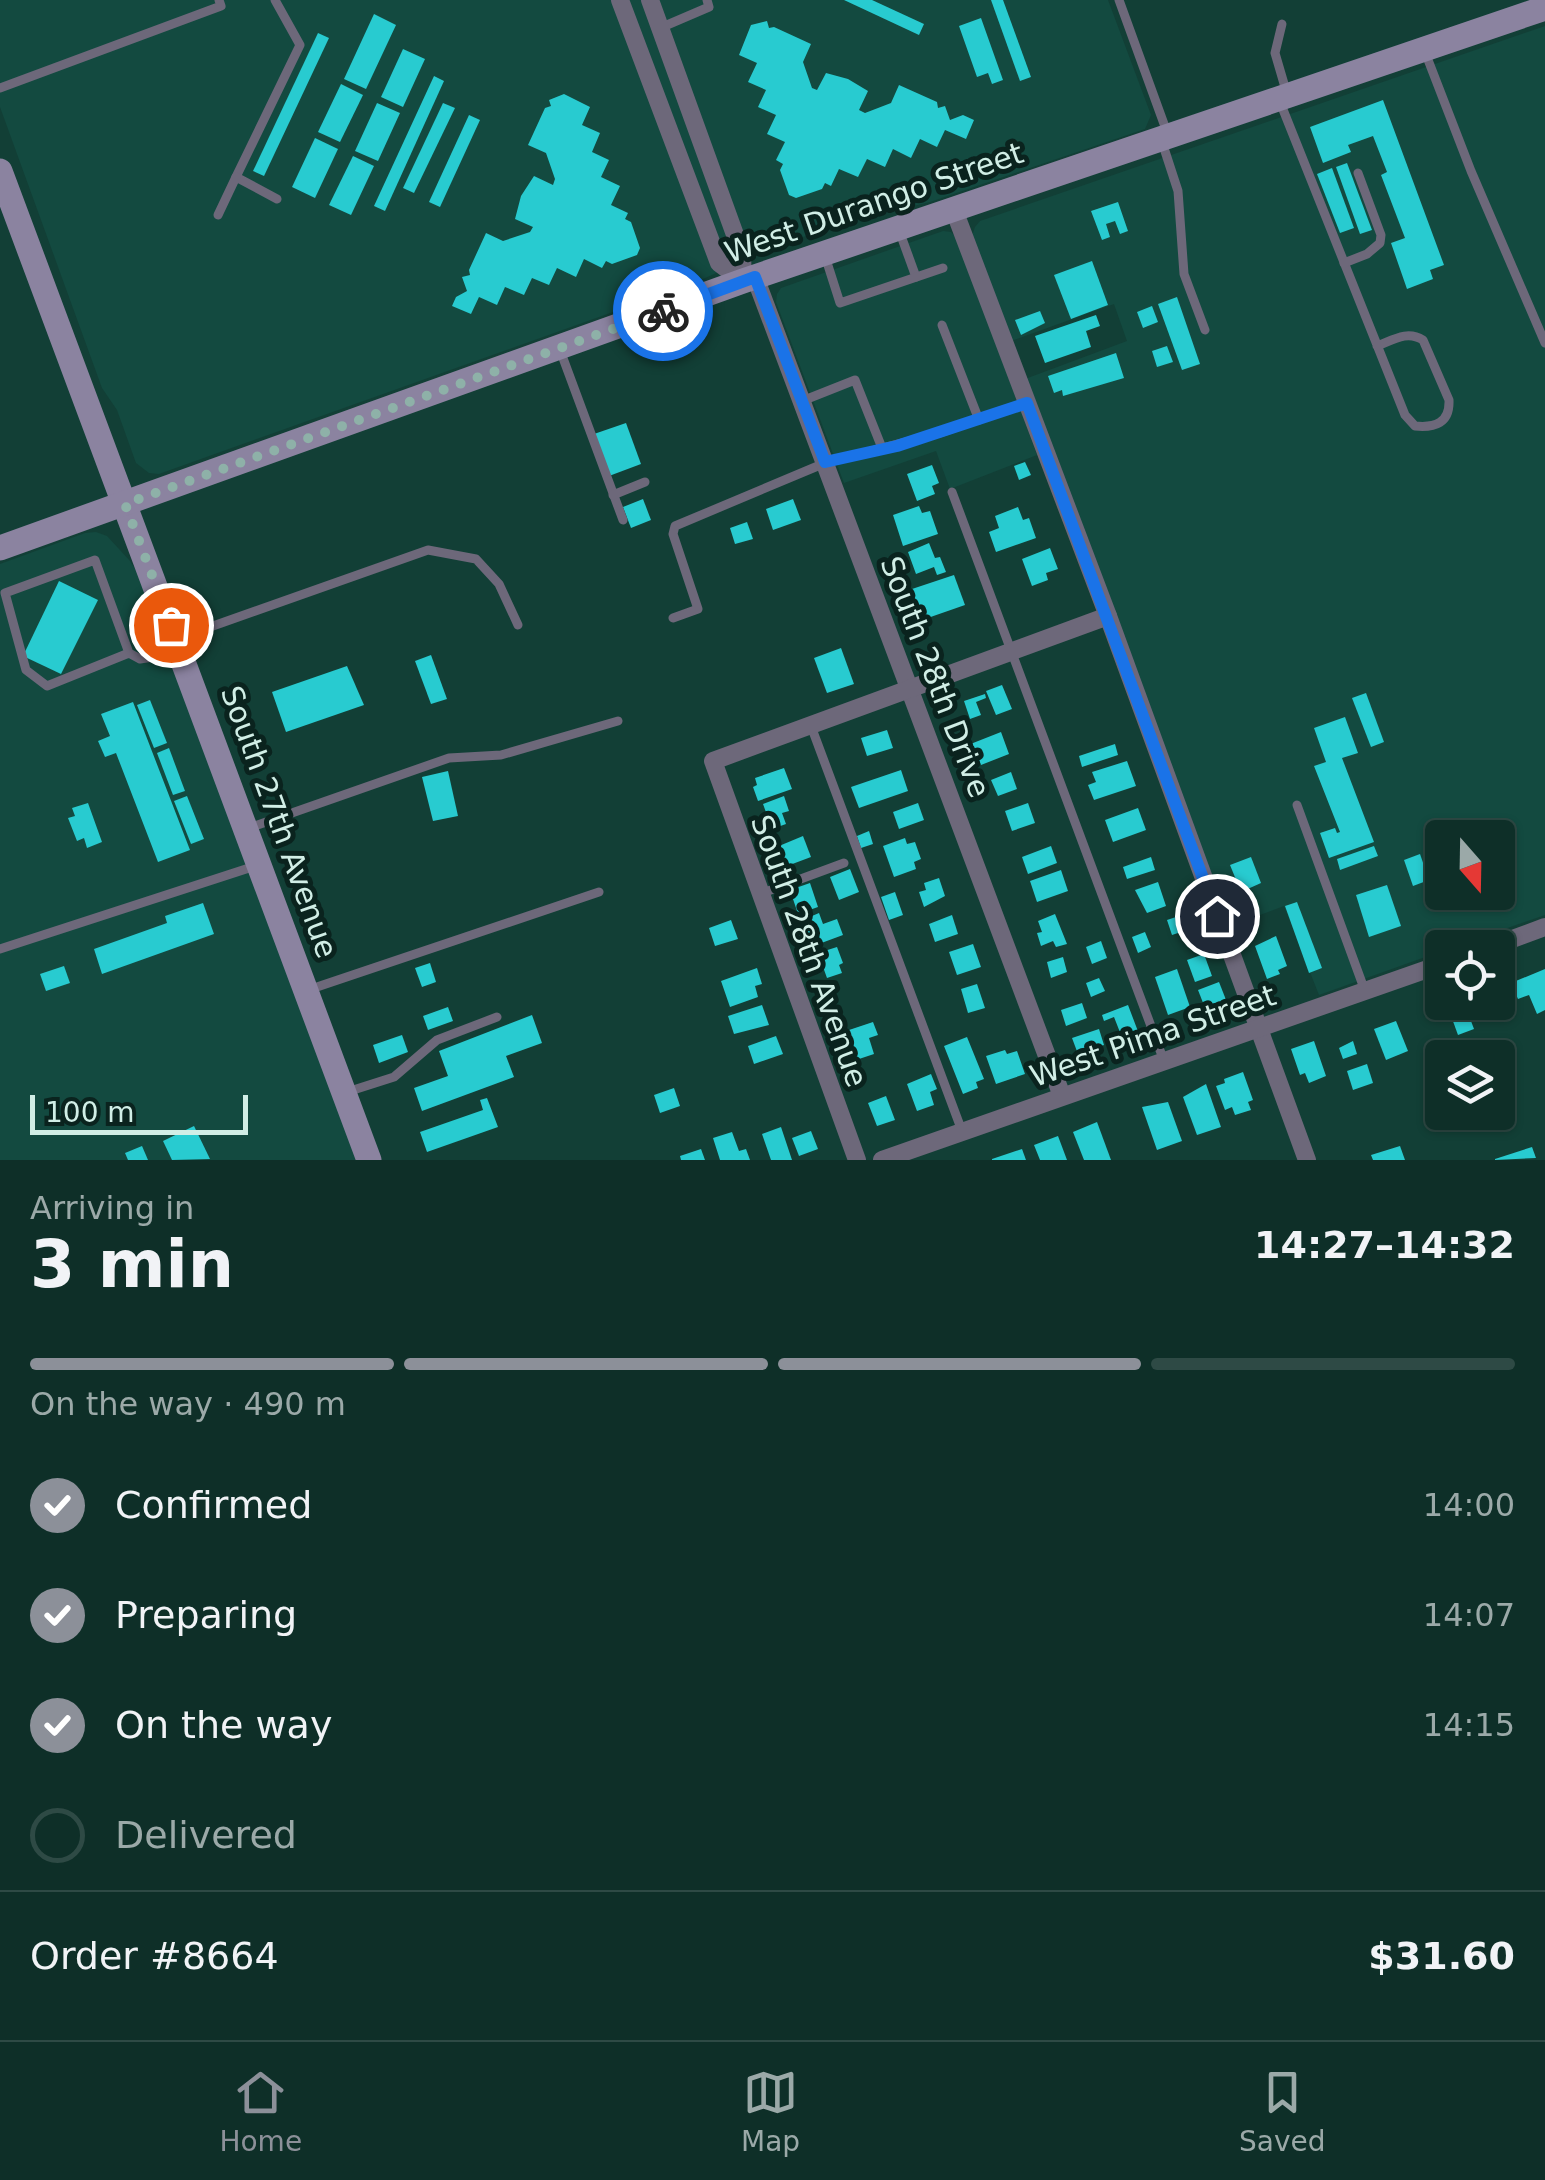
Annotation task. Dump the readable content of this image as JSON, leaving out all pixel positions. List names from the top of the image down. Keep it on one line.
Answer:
{"streets":{"street":["West Durango Street","South 28th Drive","South 27th Avenue","South 28th Avenue","West Pima Street"]},"crossings":[["West Durango Street","South 28th Drive"],["West Durango Street","South 27th Avenue"],["South 28th Drive","West Pima Street"]],"scale_bar":"100 m","north":"bottom","page":{"scale":"100 m","heading":["3 min","Arriving in","14:27–14:32"],"panel":["Order #8664","$31.60"],"bar":"On the way · 490 m","list":[["Confirmed","14:00"],["Preparing","14:07"],["On the way","14:15"],"Delivered"],"tabs":["Home","Map","Saved"]}}
